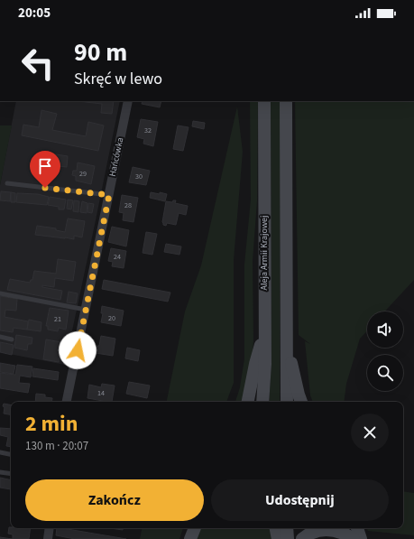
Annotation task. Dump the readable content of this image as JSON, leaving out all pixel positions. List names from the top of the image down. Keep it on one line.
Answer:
{"streets":{"main road":["Aleja Armii Krajowej"],"street":["Hańcówka"]},"house_numbers":["32","29","30","28","24","20","21","14"],"page":{"status":"20:05","turn":["90 m","Skręć w lewo"],"heading":["2 min","130 m · 20:07"],"buttons":["Zakończ","Udostępnij"]}}
